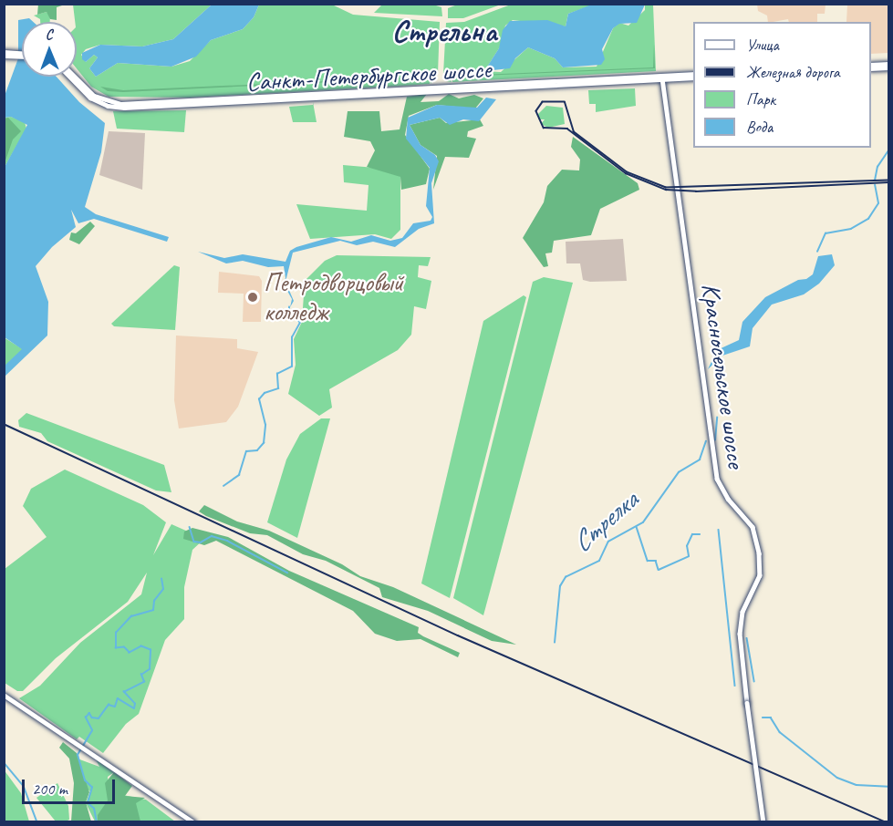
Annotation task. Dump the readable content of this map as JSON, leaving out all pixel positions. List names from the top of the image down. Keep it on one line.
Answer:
{"streets":{"main road":["Санкт-Петербургское шоссе","Красносельское шоссе"]},"crossings":[["Санкт-Петербургское шоссе","Красносельское шоссе"]],"districts":["Стрельна"],"water":["Стрелка"],"places":["Петродворцовый колледж"],"legend":["Улица","Железная дорога","Парк","Вода"],"scale_bar":"200 m","north":"top"}
